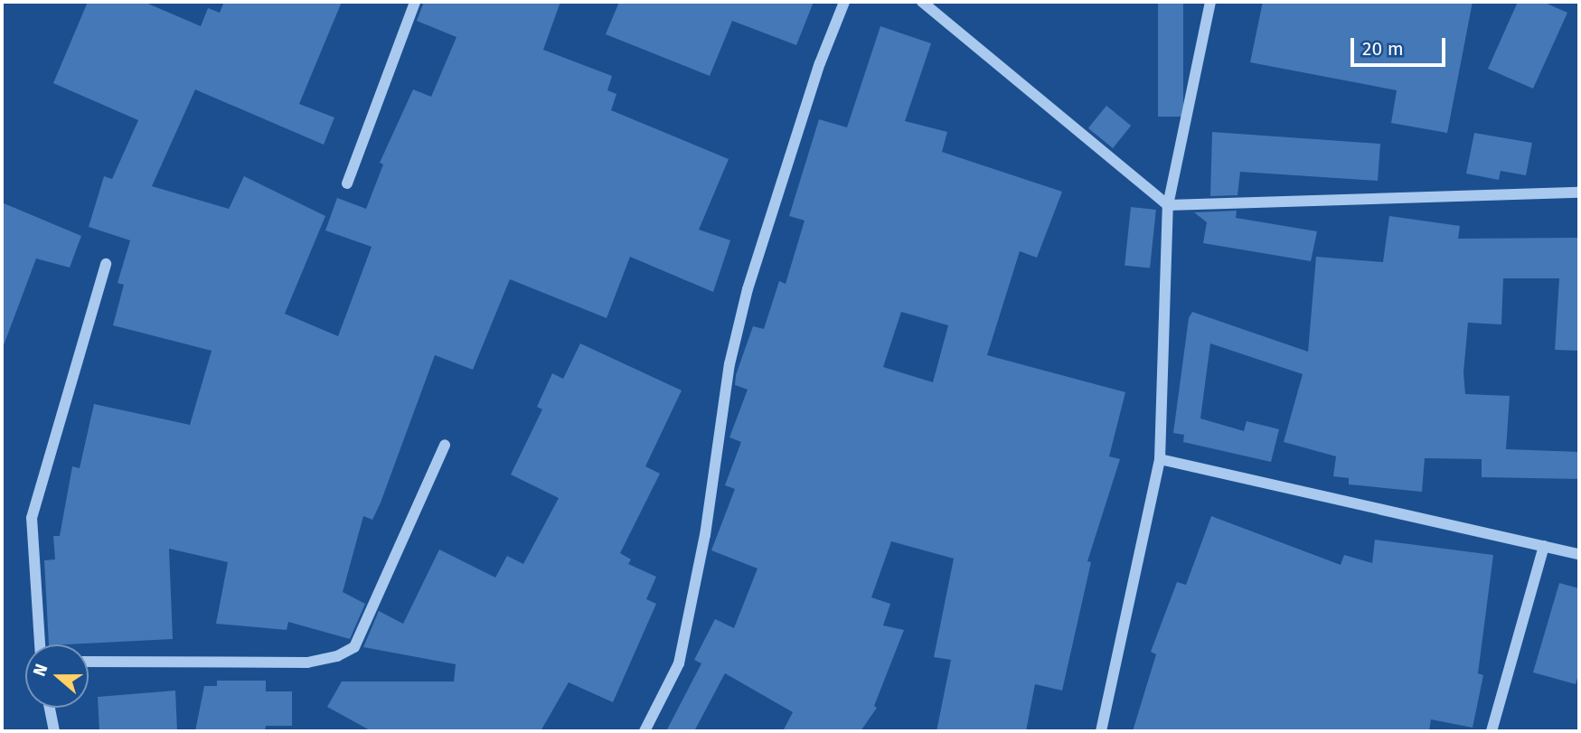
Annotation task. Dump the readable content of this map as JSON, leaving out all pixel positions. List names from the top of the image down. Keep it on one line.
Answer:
{"scale_bar":"20 m","north":"left"}
